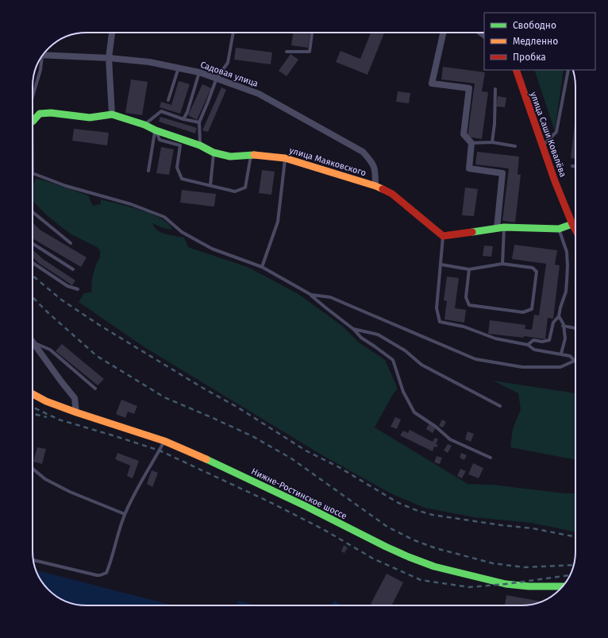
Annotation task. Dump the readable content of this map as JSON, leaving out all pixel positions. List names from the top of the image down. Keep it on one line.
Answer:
{"streets":{"street":["Садовая улица","улица Саши Ковалёва","улица Маяковского","Нижне-Ростинское шоссе"]},"crossings":[["Садовая улица","улица Маяковского"]],"legend":["Свободно","Медленно","Пробка"]}
